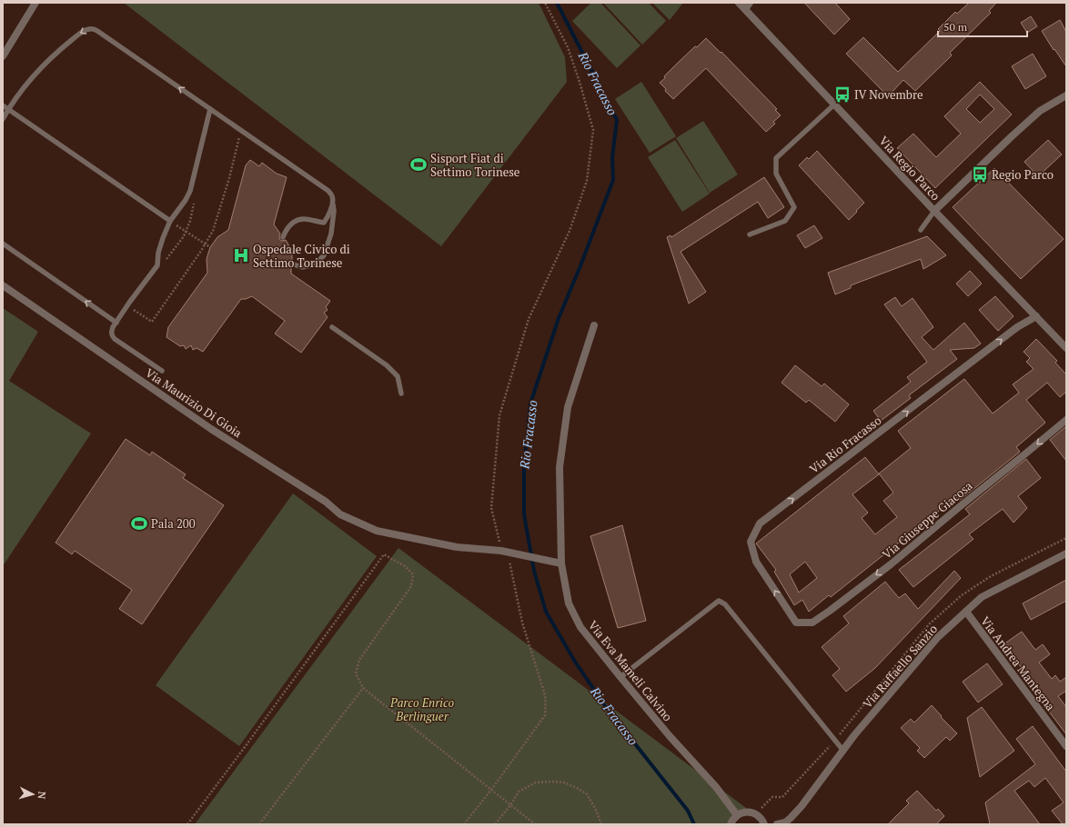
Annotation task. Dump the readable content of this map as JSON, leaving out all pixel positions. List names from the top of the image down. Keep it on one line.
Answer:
{"streets":{"street":["Via Regio Parco","Via Maurizio Di Gioia","Via Rio Fracasso","Via Giuseppe Giacosa","Via Andrea Mantegna","Via Raffaello Sanzio","Via Eva Mameli Calvino"]},"crossings":[["Via Regio Parco","Via Rio Fracasso"],["Via Maurizio Di Gioia","Via Eva Mameli Calvino"],["Via Rio Fracasso","Via Giuseppe Giacosa"],["Via Andrea Mantegna","Via Raffaello Sanzio"]],"one_way":["Via Rio Fracasso","Via Giuseppe Giacosa"],"water":["Rio Fracasso"],"parks":["Parco Enrico Berlinguer"],"places":{"bus stop":["IV Novembre","Regio Parco"],"sports":["Sisport Fiat di Settimo Torinese","Pala 200"],"hospital":["Ospedale Civico di Settimo Torinese"]},"scale_bar":"50 m","north":"right"}
